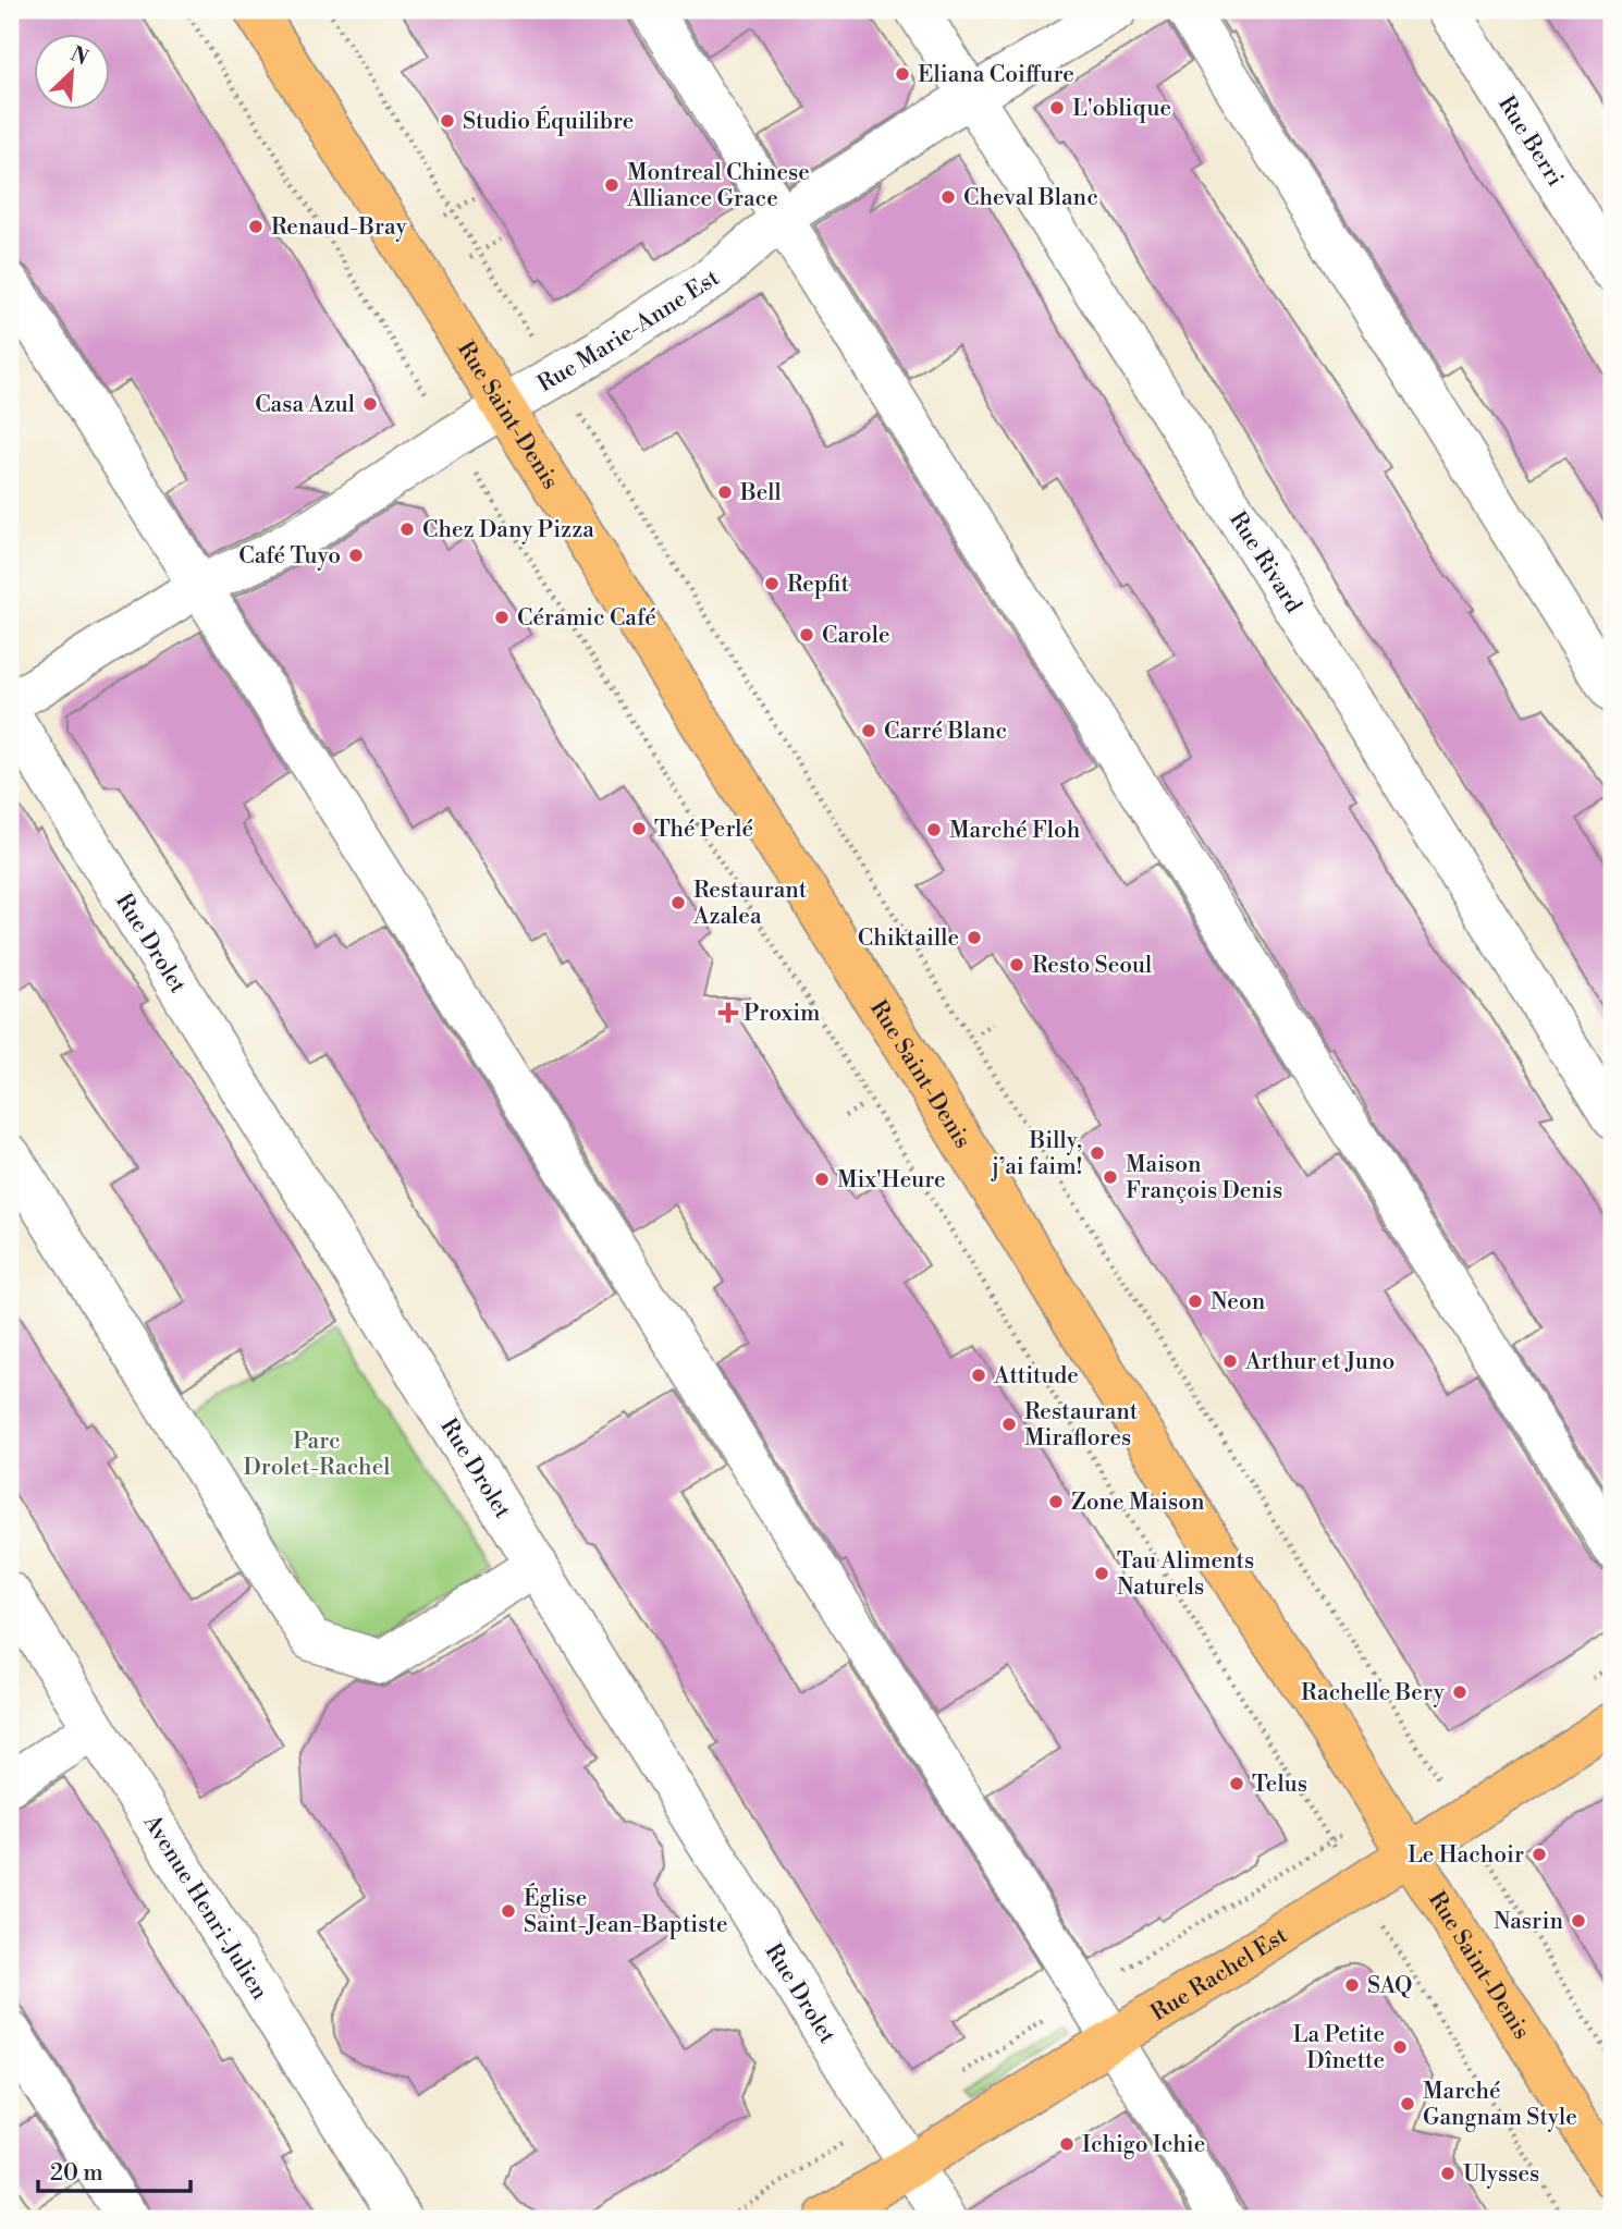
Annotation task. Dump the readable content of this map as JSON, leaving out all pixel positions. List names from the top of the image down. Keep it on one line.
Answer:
{"streets":{"main road":["Rue Saint-Denis","Rue Rachel Est"],"street":["Rue Berri","Rue Marie-Anne Est","Rue Rivard","Rue Drolet","Avenue Henri-Julien"]},"crossings":[["Rue Marie-Anne Est","Rue Saint-Denis"],["Rue Marie-Anne Est","Rue Rivard"],["Rue Saint-Denis","Rue Rachel Est"],["Rue Drolet","Rue Rachel Est"]],"parks":["Parc Drolet-Rachel"],"places":{"other":["Eliana Coiffure","L'oblique","Studio Équilibre","Montreal Chinese Alliance Grace","Cheval Blanc","Renaud-Bray","Casa Azul","Bell","Chez Dany Pizza","Café Tuyo","Repfit","Céramic Café","Carole","Carré Blanc","Thé Perlé","Marché Floh","Restaurant Azalea","Chiktaille","Resto Seoul","Billy, j’ai faim!","Maison François Denis","Mix'Heure","Neon","Arthur et Juno","Attitude","Restaurant Miraflores","Zone Maison","Tau Aliments Naturels","Rachelle Bery","Telus","Le Hachoir","Église Saint-Jean-Baptiste","Nasrin","SAQ","La Petite Dînette","Marché Gangnam Style","Ichigo Ichie","Ulysses"],"health":["Proxim"]},"scale_bar":"20 m","north":"top right"}
